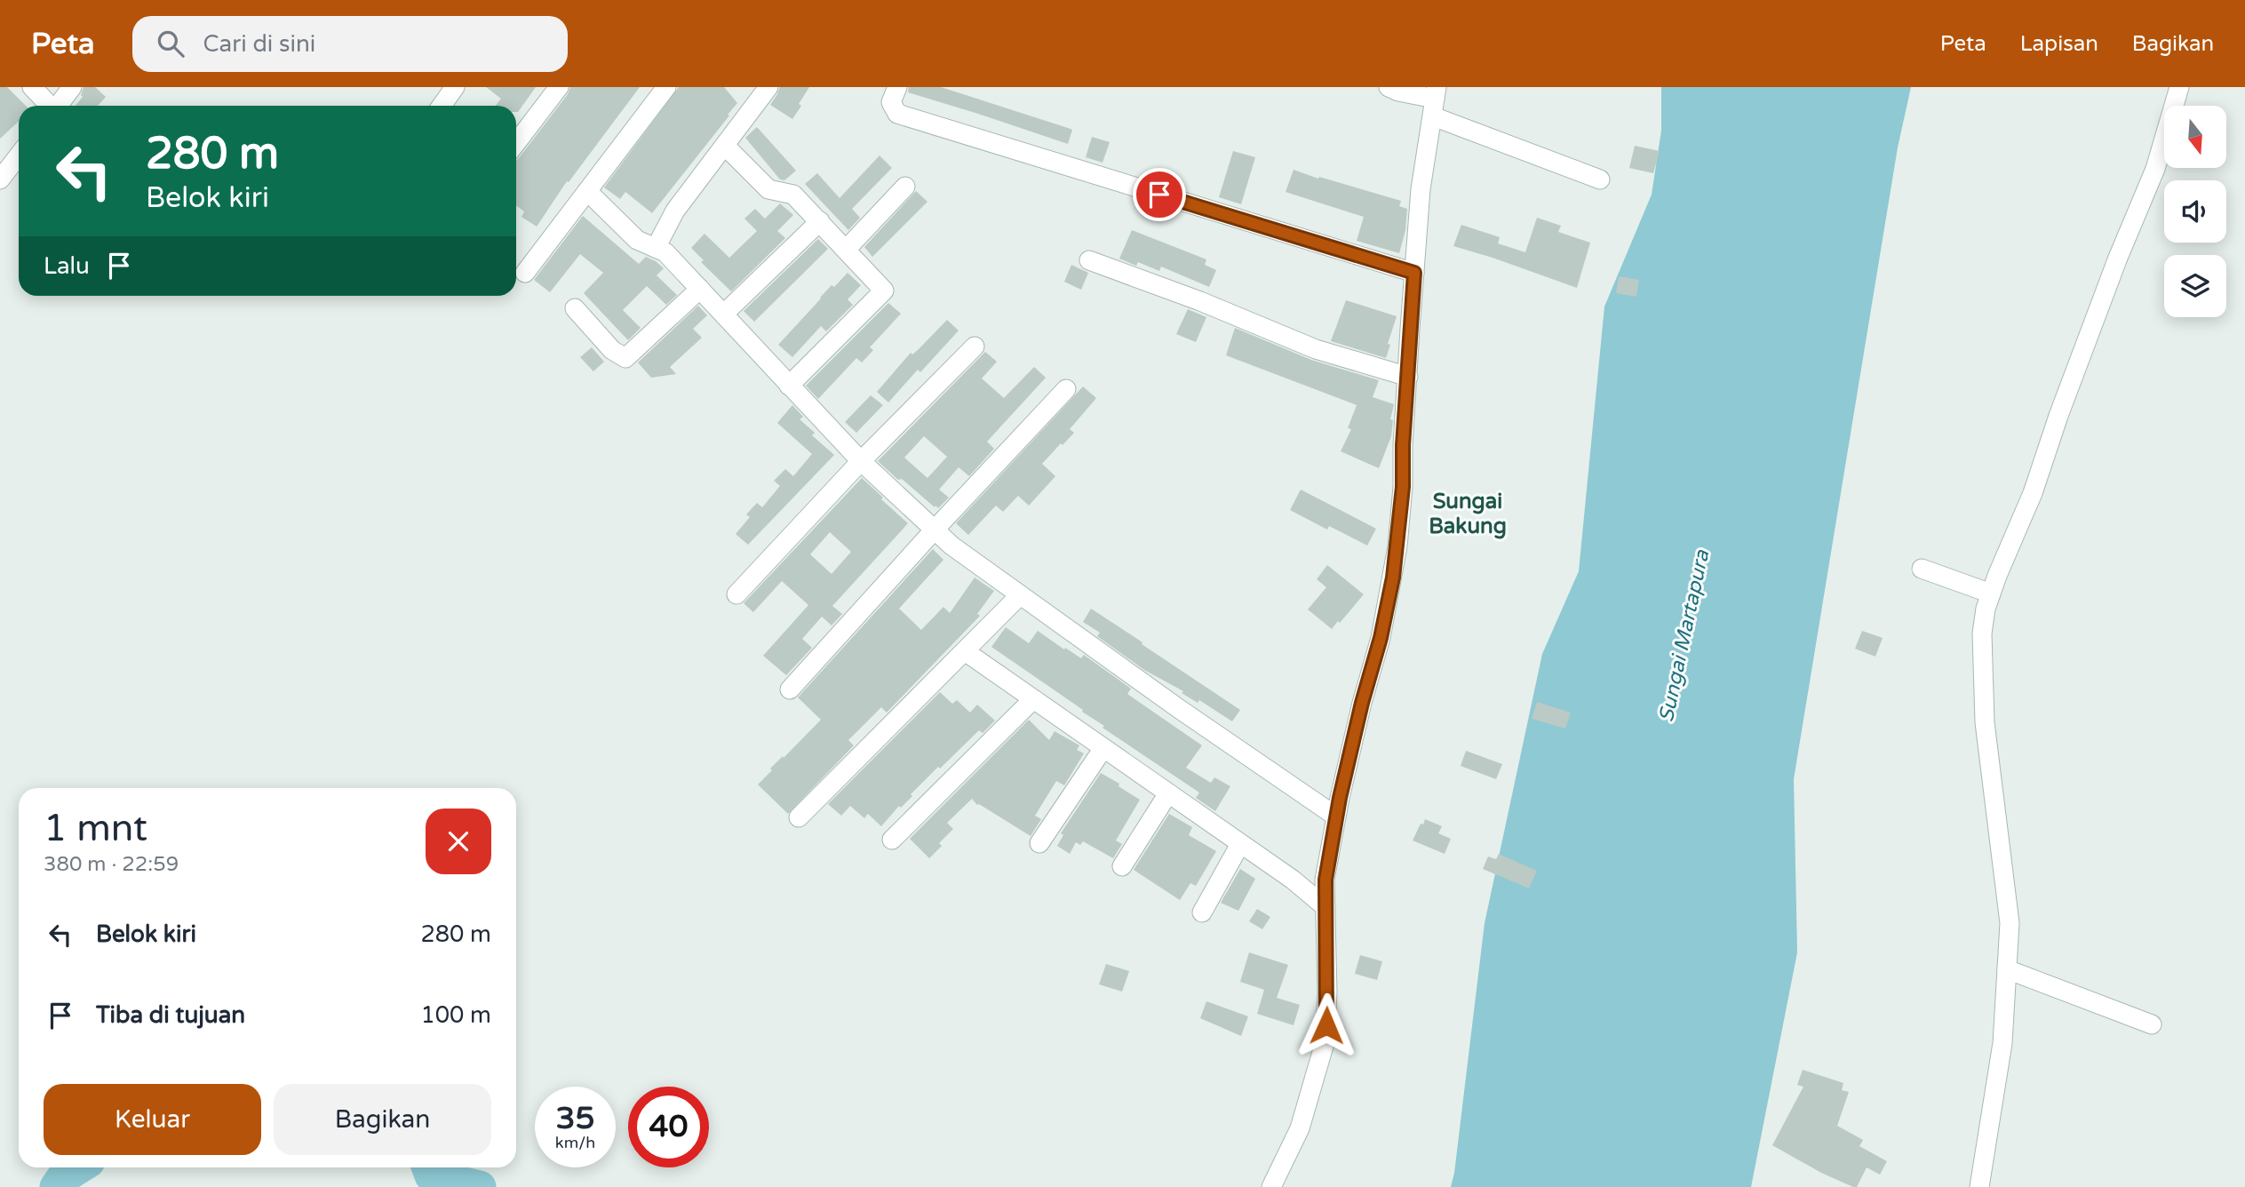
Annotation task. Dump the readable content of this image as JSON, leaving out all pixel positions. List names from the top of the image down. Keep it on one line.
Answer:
{"districts":["Sungai Bakung"],"water":["Sungai Martapura"],"north":"bottom","page":{"header":"Peta","search":"Cari di sini","nav":["Peta","Lapisan","Bagikan"],"turn":["280 m","Belok kiri"],"then":"Lalu","heading":["1 mnt","380 m · 22:59"],"list":[{"name":"Belok kiri","value":"280 m"},{"name":"Tiba di tujuan","value":"100 m"}],"buttons":["Keluar","Bagikan"],"speed":"35 km/h","limit":"40"}}
